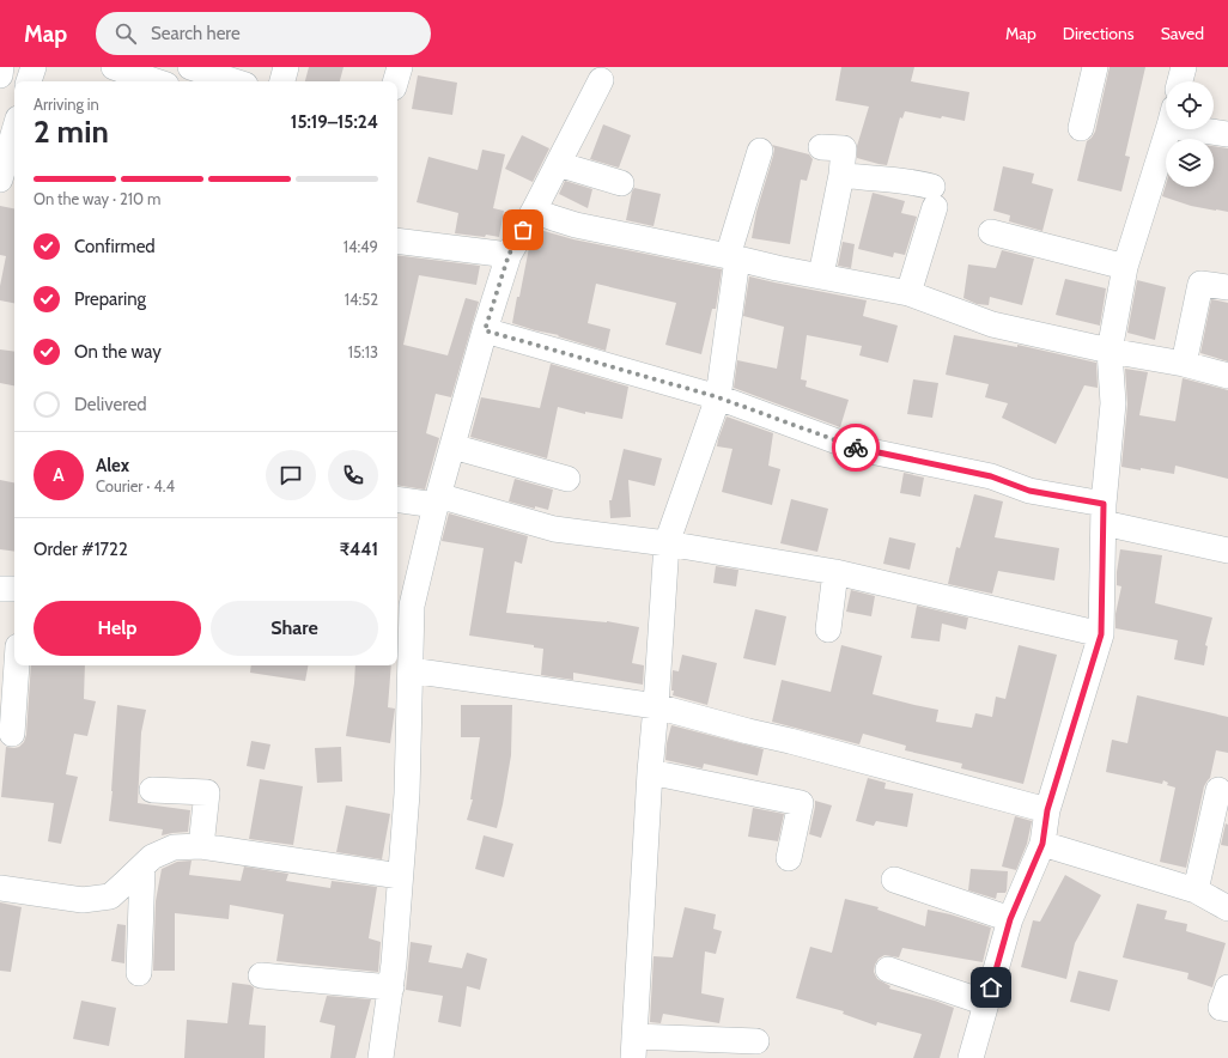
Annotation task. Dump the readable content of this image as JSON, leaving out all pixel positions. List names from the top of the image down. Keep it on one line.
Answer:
{"page":{"header":"Map","search":"Search here","nav":["Map","Directions","Saved"],"heading":["2 min","Arriving in","15:19–15:24"],"panel":["Alex","Courier · 4.4","Order #1722","₹441"],"bar":"On the way · 210 m","list":[["Confirmed","14:49"],["Preparing","14:52"],["On the way","15:13"],"Delivered"],"round":"A","buttons":["Help","Share"]}}
